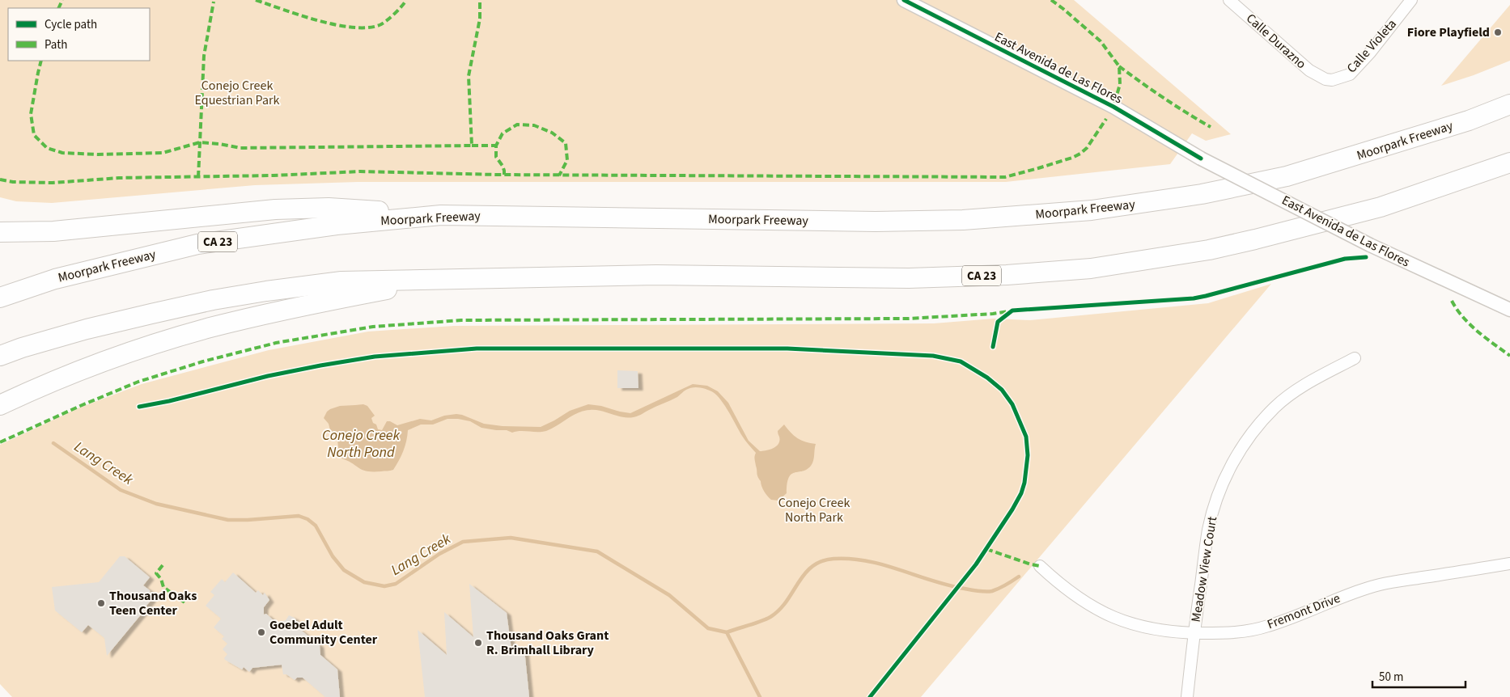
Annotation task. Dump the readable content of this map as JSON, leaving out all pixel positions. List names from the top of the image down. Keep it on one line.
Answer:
{"streets":{"highway":["Moorpark Freeway","CA 23"],"street":["Calle Durazno","Calle Violeta","East Avenida de Las Flores","Meadow View Court","Fremont Drive"]},"crossings":[["Calle Durazno","Calle Violeta"],["Meadow View Court","Fremont Drive"]],"water":["Conejo Creek North Pond","Lang Creek"],"parks":["Conejo Creek Equestrian Park","Conejo Creek North Park"],"places":["Fiore Playfield","Thousand Oaks Teen Center","Goebel Adult Community Center","Thousand Oaks Grant R. Brimhall Library"],"legend":["Cycle path","Path"],"scale_bar":"50 m"}
